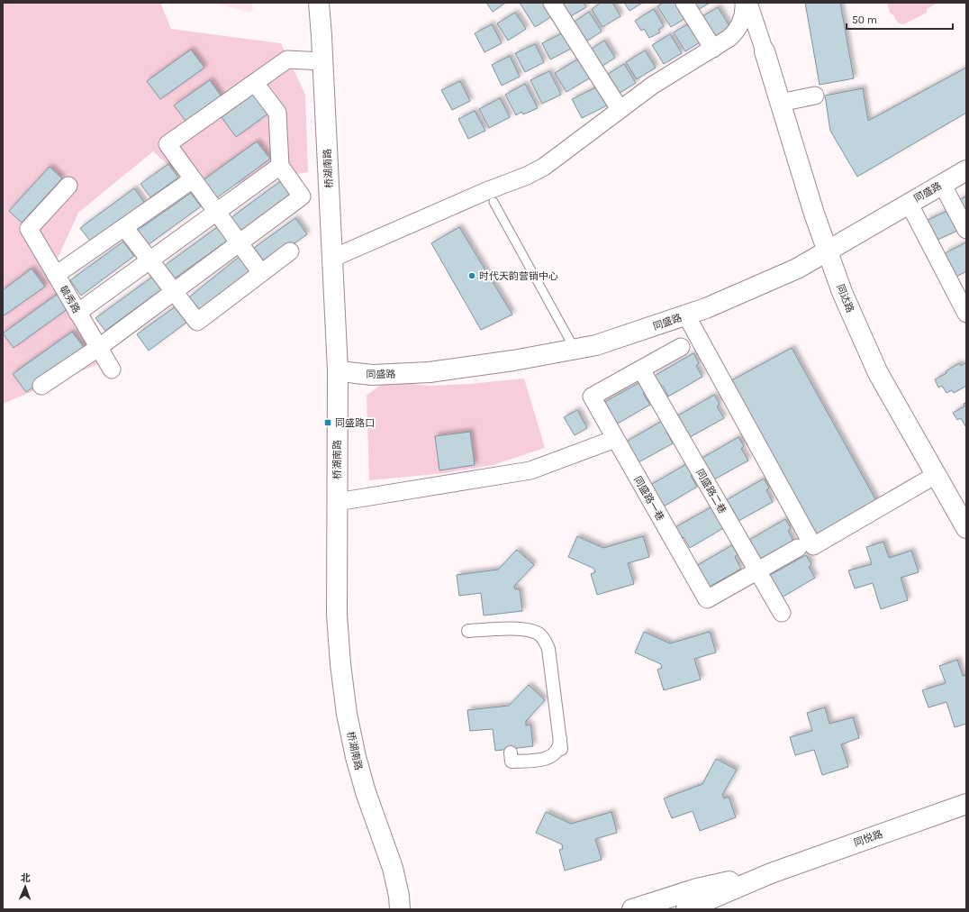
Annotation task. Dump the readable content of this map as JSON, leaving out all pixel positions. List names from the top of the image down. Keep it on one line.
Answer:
{"streets":{"street":["桥湖南路","同盛路","同达路","毓秀路","同盛路二巷","同盛路一巷","同悦路"]},"crossings":[["桥湖南路","同盛路"],["同盛路","同达路"],["同盛路二巷","同盛路一巷"]],"places":{"other":["时代天韵营销中心"],"transit":["同盛路口"]},"scale_bar":"50 m","north":"top"}
